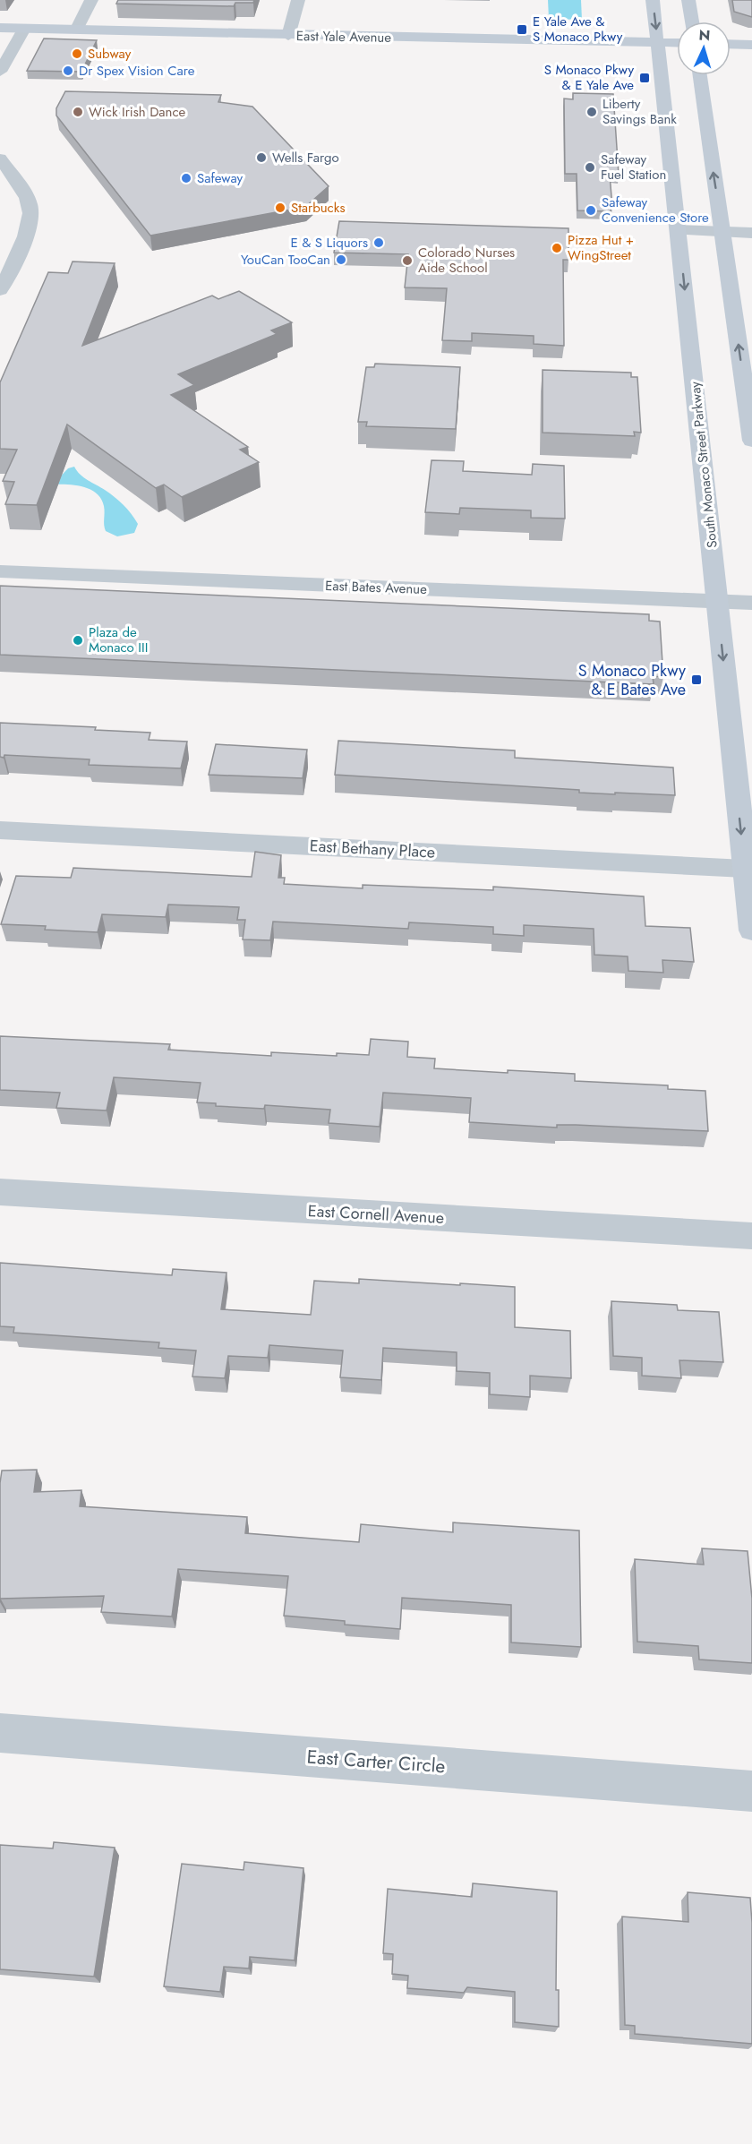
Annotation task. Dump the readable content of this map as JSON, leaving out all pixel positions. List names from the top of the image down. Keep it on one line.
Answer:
{"streets":{"main road":["East Yale Avenue","South Monaco Street Parkway"],"street":["East Bates Avenue","East Bethany Place","East Cornell Avenue","East Carter Circle"]},"crossings":[["East Yale Avenue","South Monaco Street Parkway"],["South Monaco Street Parkway","East Bates Avenue"],["South Monaco Street Parkway","East Bethany Place"]],"places":{"transit":["E Yale Ave & S Monaco Pkwy","S Monaco Pkwy & E Yale Ave","S Monaco Pkwy & E Bates Ave"],"other":["Subway","Dr Spex Vision Care","Wick Irish Dance","Liberty Savings Bank","Wells Fargo","Safeway Fuel Station","Safeway","Starbucks","Safeway Convenience Store","E & S Liquors","Pizza Hut + WingStreet","YouCan TooCan","Colorado Nurses Aide School","Plaza de Monaco III"]},"north":"top"}
